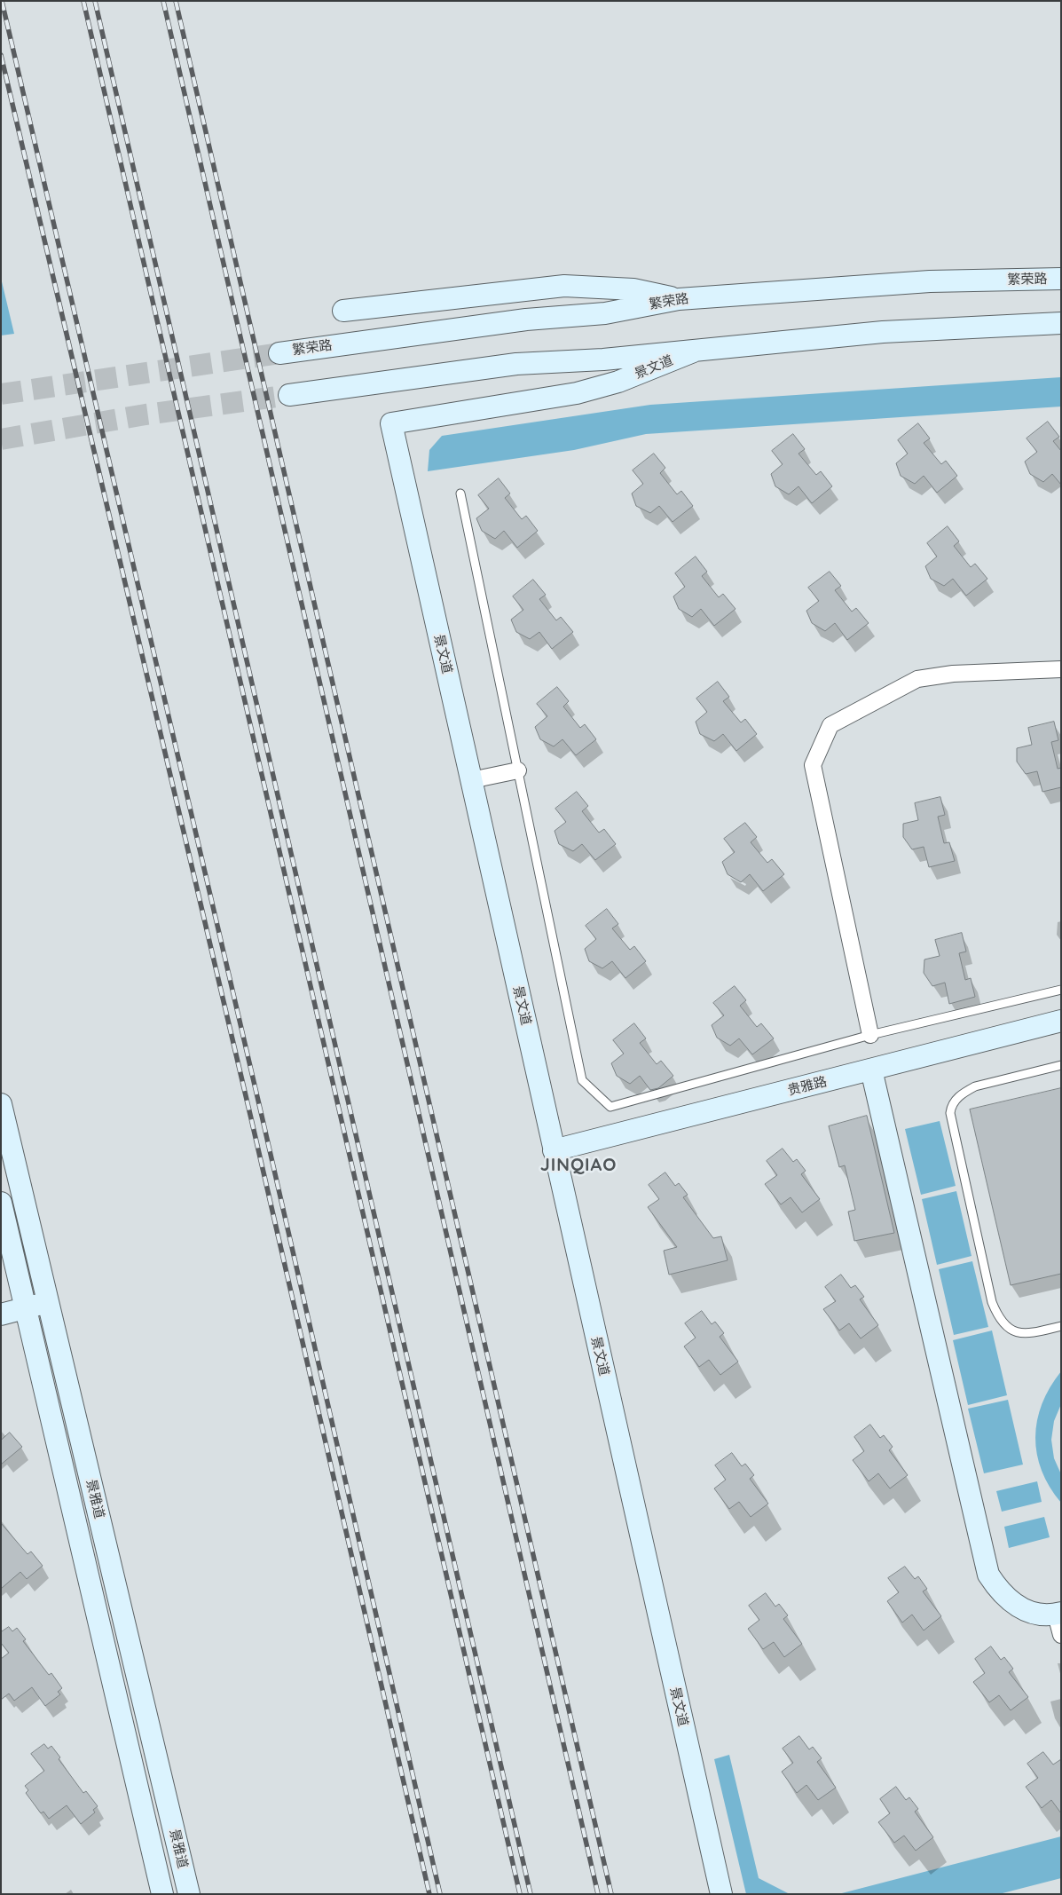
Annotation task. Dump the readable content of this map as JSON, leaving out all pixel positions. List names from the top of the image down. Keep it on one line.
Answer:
{"streets":{"street":["繁荣路","景文道","贵雅路","景雅道"]},"crossings":[["景文道","贵雅路"]],"districts":["JINQIAO"]}
